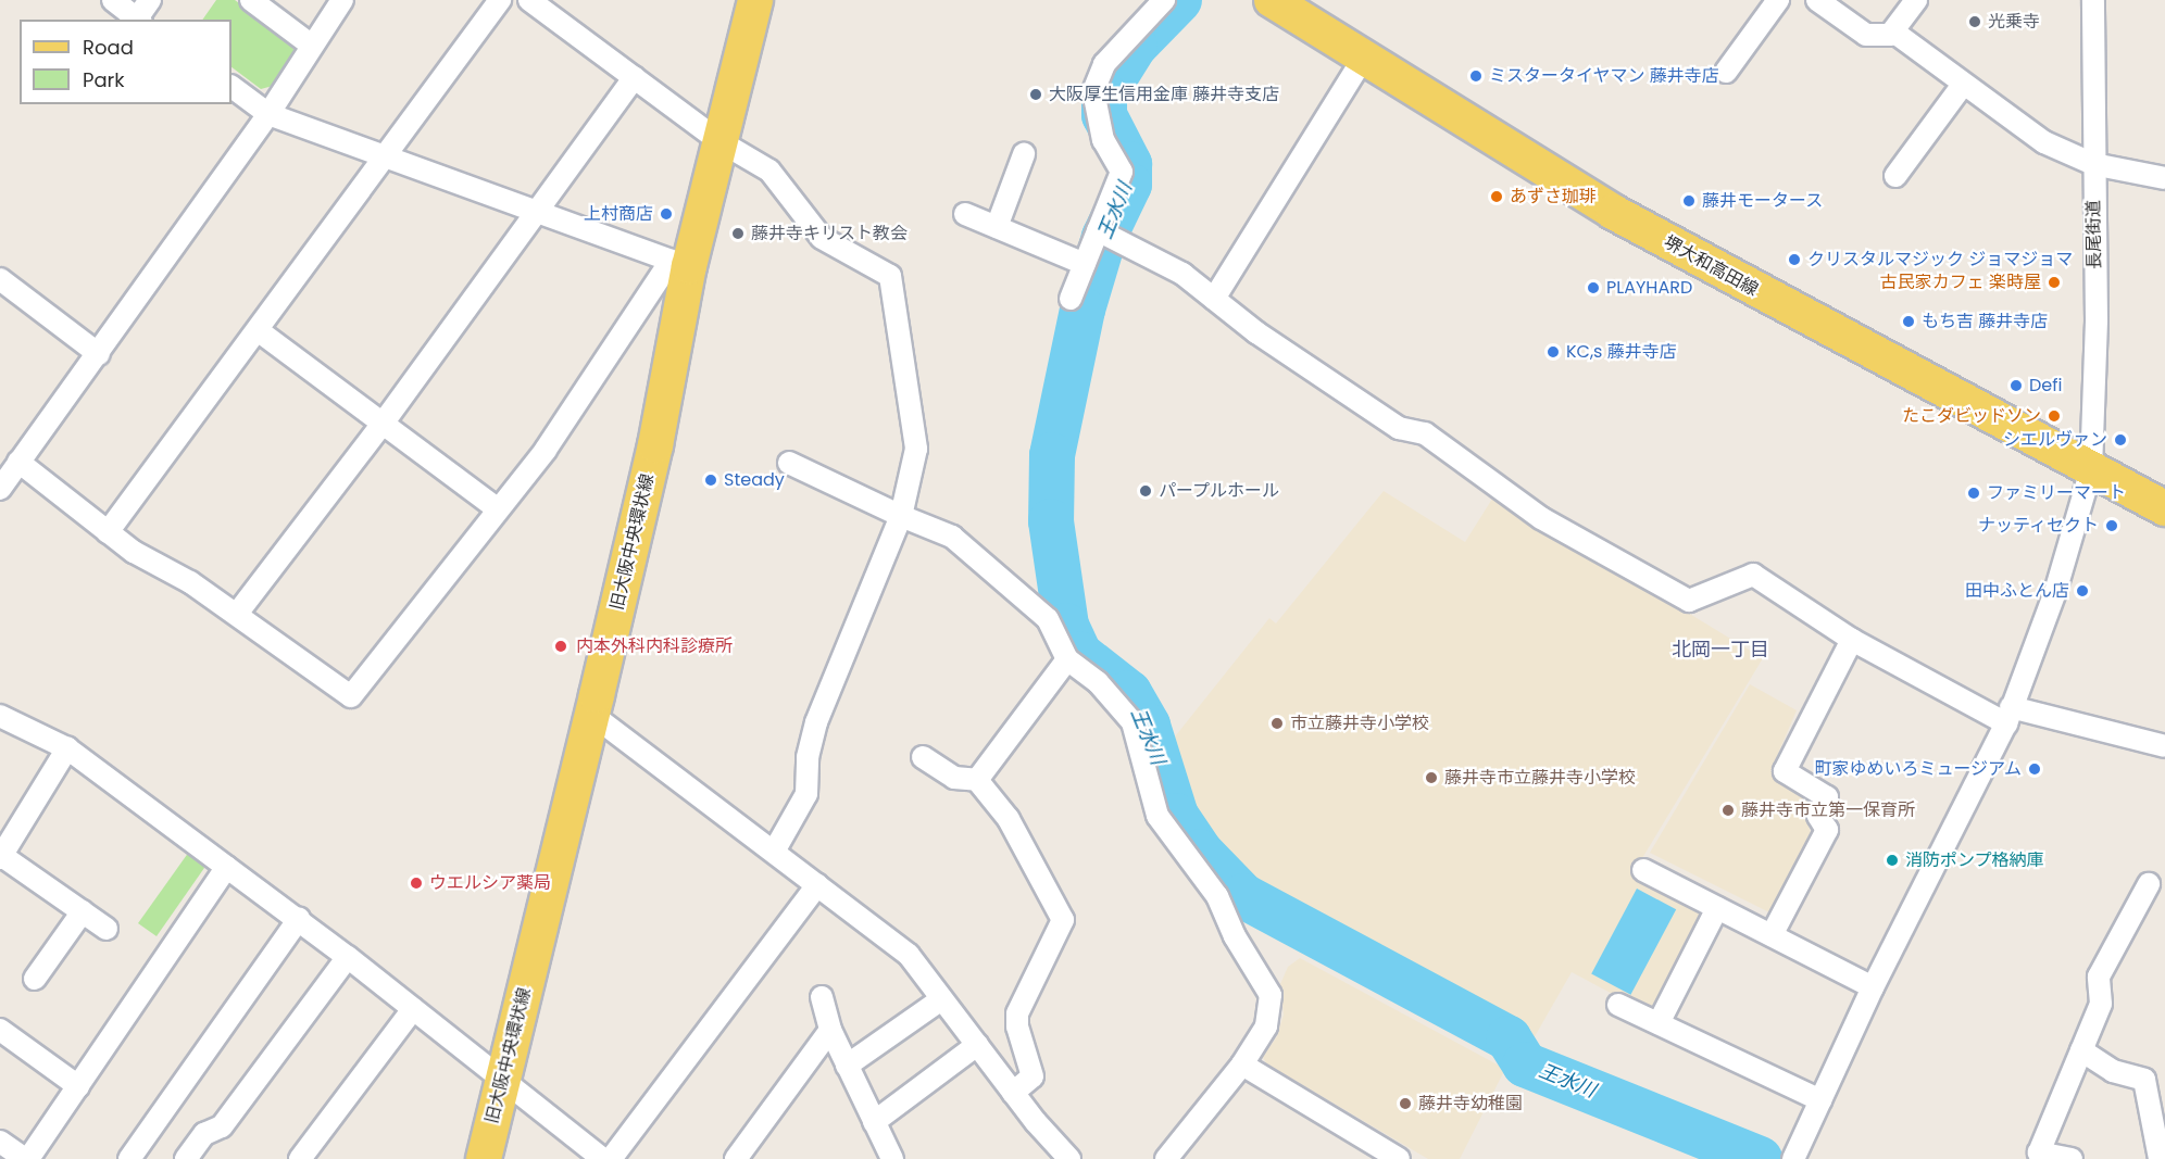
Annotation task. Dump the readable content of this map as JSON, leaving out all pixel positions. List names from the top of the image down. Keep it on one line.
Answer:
{"streets":{"main road":["堺大和高田線","旧大阪中央環状線"],"street":["長尾街道"]},"crossings":[["長尾街道","堺大和高田線"]],"districts":["北岡一丁目"],"water":["王水川"],"places":["光乗寺","ミスタータイヤマン 藤井寺店","大阪厚生信用金庫 藤井寺支店","あずさ珈琲","藤井モータース","上村商店","藤井寺キリスト教会","クリスタルマジック ジョマジョマ","古民家カフェ 楽時屋","PLAYHARD","もち吉 藤井寺店","KC,s 藤井寺店","Defi","たこダビッドソン","シエルヴァン","Steady","パープルホール","ファミリーマート","ナッティセクト","田中ふとん店","内本外科内科診療所","市立藤井寺小学校","町家ゆめいろミュージアム","藤井寺市立藤井寺小学校","藤井寺市立第一保育所","消防ポンプ格納庫","ウエルシア薬局","藤井寺幼稚園"],"legend":["Road","Park"]}
